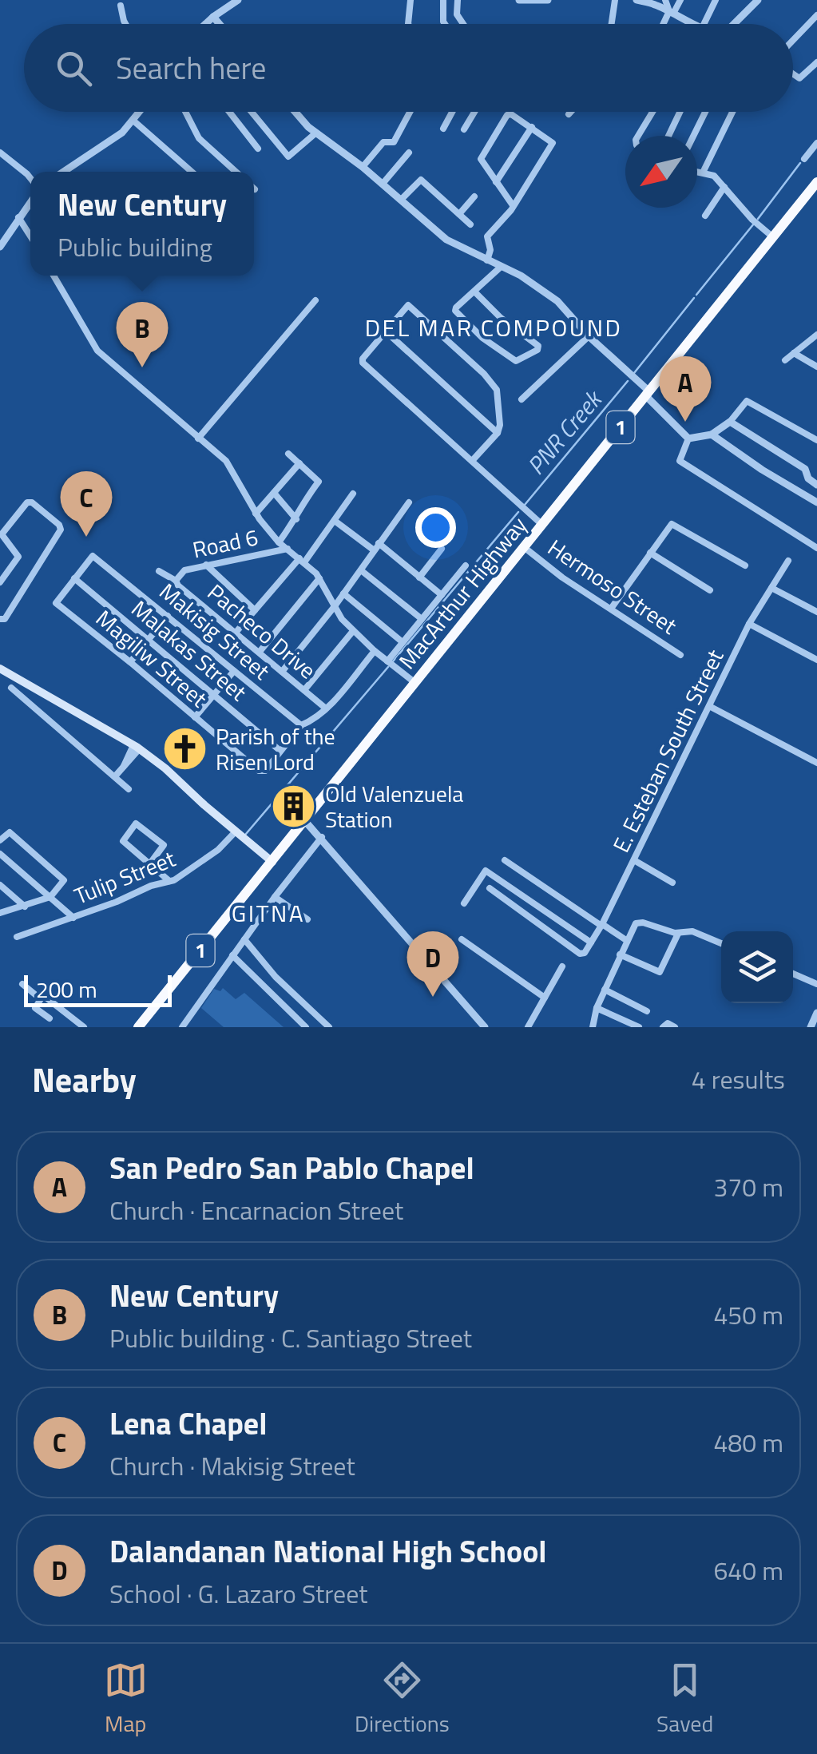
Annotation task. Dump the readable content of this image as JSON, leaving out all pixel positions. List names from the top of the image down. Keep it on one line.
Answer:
{"streets":{"highway":["1","MacArthur Highway"],"street":["Road 6","Hermoso Street","Makisig Street","Pacheco Drive","Malakas Street","Magiliw Street","E. Esteban South Street","Tulip Street"]},"crossings":[["Road 6","Pacheco Drive"],["Hermoso Street","MacArthur Highway"],["Makisig Street","Malakas Street"],["Makisig Street","Magiliw Street"],["Malakas Street","Magiliw Street"]],"districts":["DEL MAR COMPOUND","GITNA"],"water":["PNR Creek"],"places":{"church":["Parish of the Risen Lord"],"building":["Old Valenzuela Station"]},"scale_bar":"200 m","north":"bottom left","page":{"search":"Search here","popup":["New Century","Public building"],"pins":["B","A","C","D"],"scale":"200 m","heading":["Nearby","4 results"],"list":[{"mark":"A","name":"San Pedro San Pablo Chapel","note":"Church · Encarnacion Street","value":"370 m"},{"mark":"B","name":"New Century","note":"Public building · C. Santiago Street","value":"450 m"},{"mark":"C","name":"Lena Chapel","note":"Church · Makisig Street","value":"480 m"},{"mark":"D","name":"Dalandanan National High School","note":"School · G. Lazaro Street","value":"640 m"}],"nav":["Map","Directions","Saved"]}}
